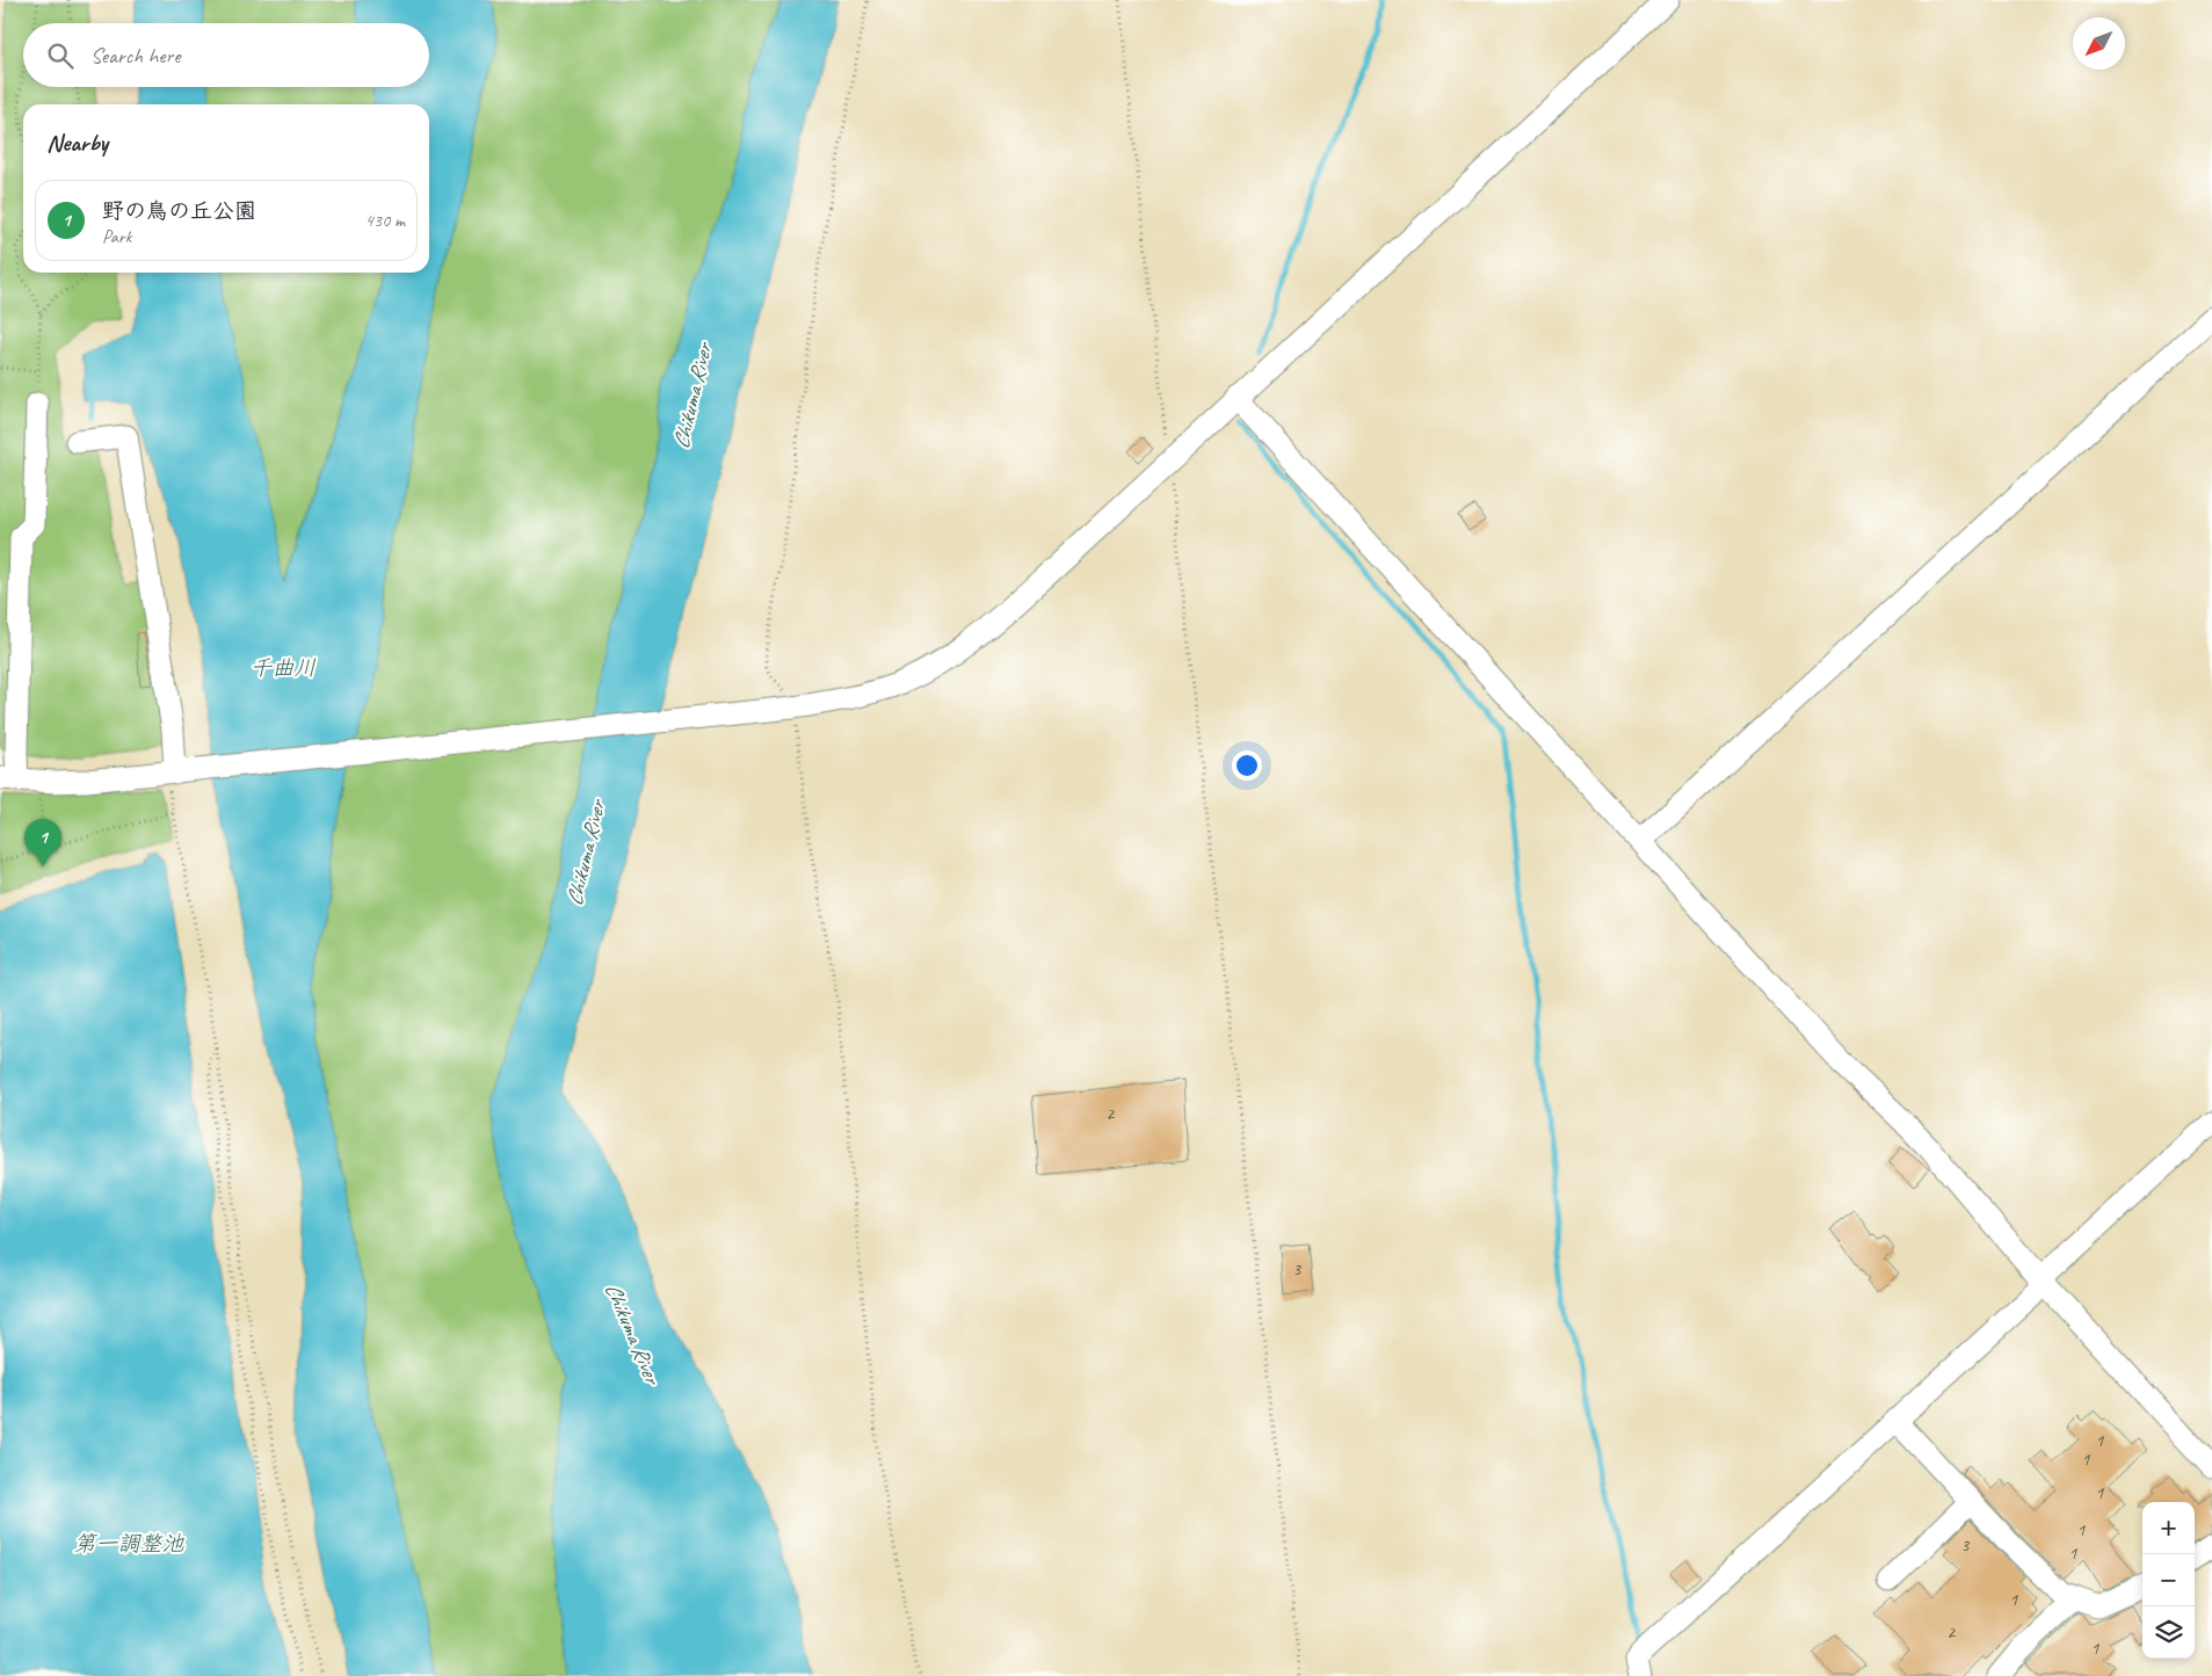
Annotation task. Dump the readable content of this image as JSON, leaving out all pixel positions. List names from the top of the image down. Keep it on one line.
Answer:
{"water":["Chikuma River","千曲川","第一調整池"],"house_numbers":["2","3","1","1","1","1","3","1","1","2","1"],"north":"bottom left","page":{"search":"Search here","heading":"Nearby","list":[{"mark":"1","name":"野の鳥の丘公園","note":"Park","value":"430 m"}],"pins":"1","map_buttons":["+","−"]}}
